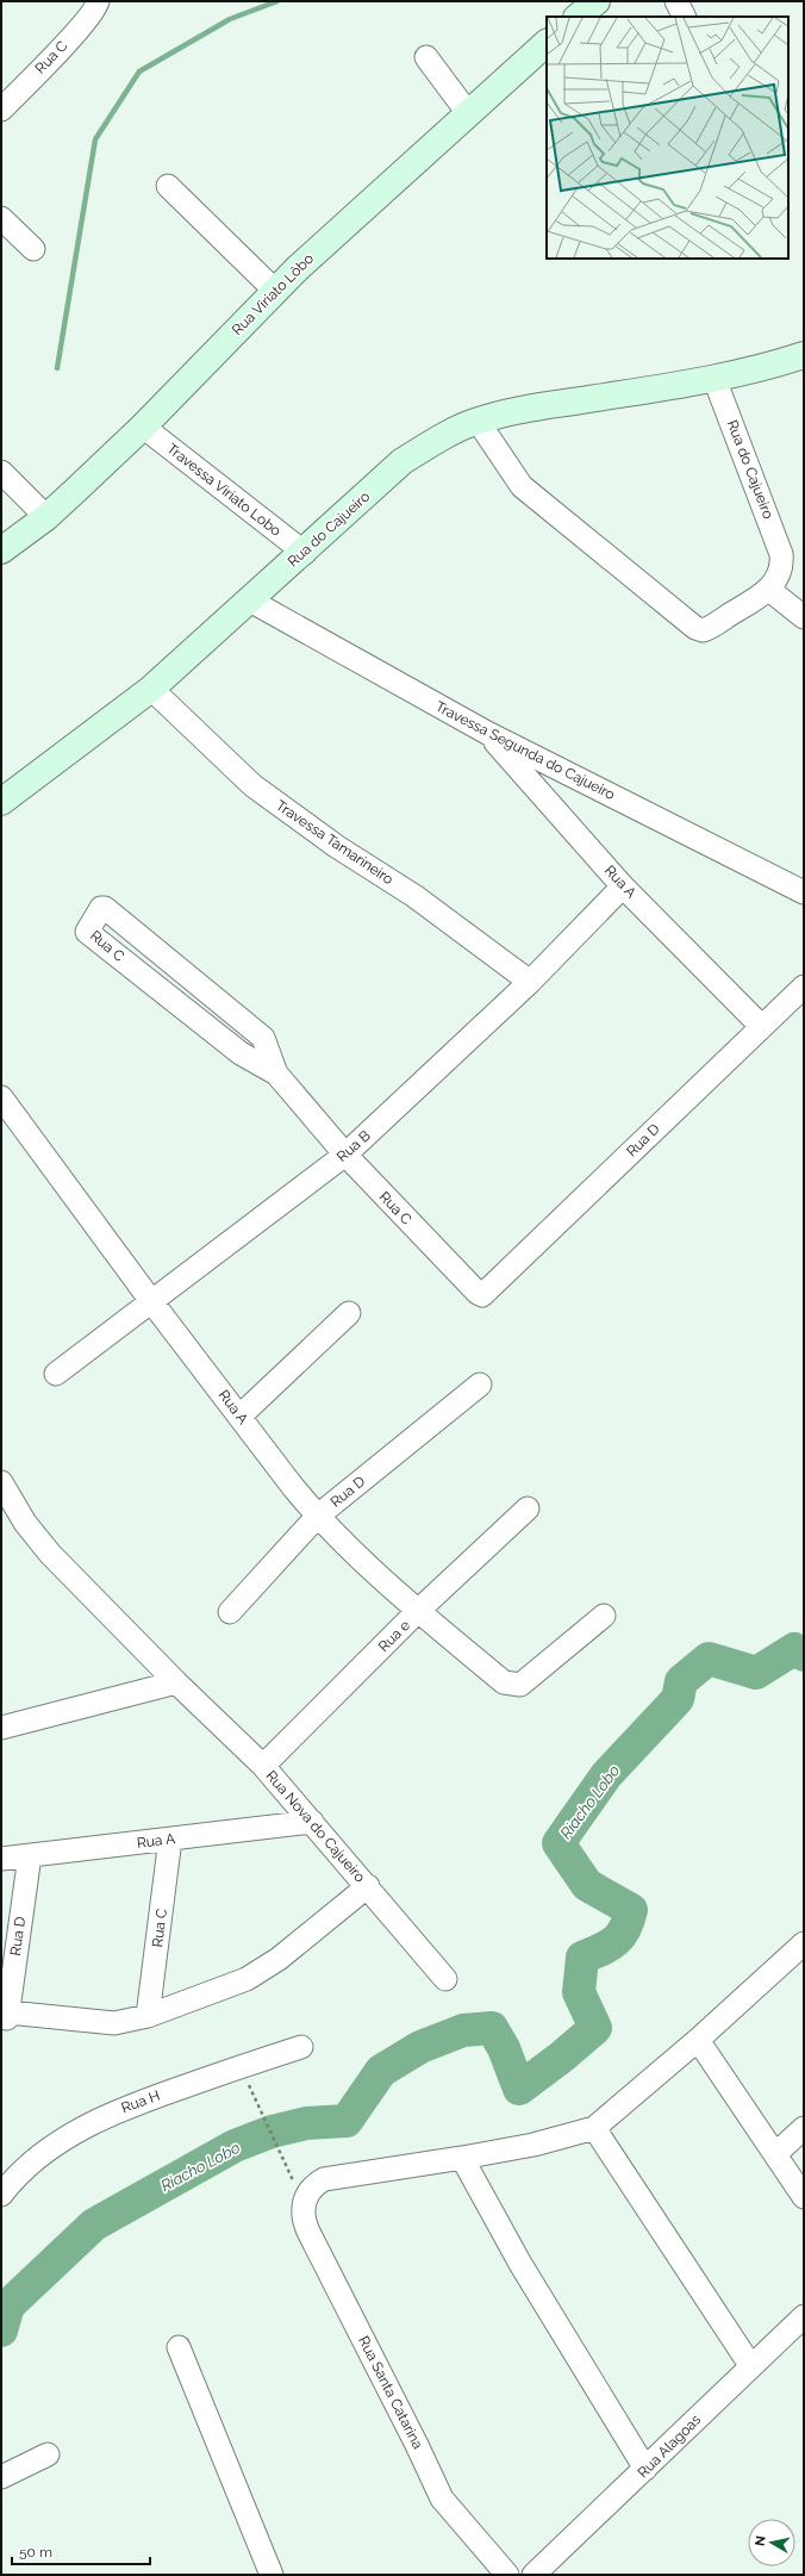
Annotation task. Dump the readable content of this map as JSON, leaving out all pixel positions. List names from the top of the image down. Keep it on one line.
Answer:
{"streets":{"street":["Rua C","Rua Viriato Lôbo","Rua do Cajueiro","Travessa Viriato Lobo","Travessa Segunda do Cajueiro","Travessa Tamarineiro","Rua A","Rua D","Rua B","Rua e","Rua Nova do Cajueiro","Rua H","Rua Santa Catarina","Rua Alagoas"]},"crossings":[["Rua C","Rua A"],["Rua C","Rua D"],["Rua C","Rua B"],["Rua Viriato Lôbo","Travessa Viriato Lobo"],["Rua do Cajueiro","Travessa Viriato Lobo"],["Rua do Cajueiro","Travessa Segunda do Cajueiro"],["Rua do Cajueiro","Travessa Tamarineiro"],["Travessa Segunda do Cajueiro","Rua A"],["Travessa Tamarineiro","Rua B"],["Rua A","Rua D"],["Rua A","Rua B"],["Rua A","Rua e"],["Rua A","Rua Nova do Cajueiro"],["Rua e","Rua Nova do Cajueiro"]],"water":["Riacho Lobo"],"scale_bar":"50 m","north":"left"}
